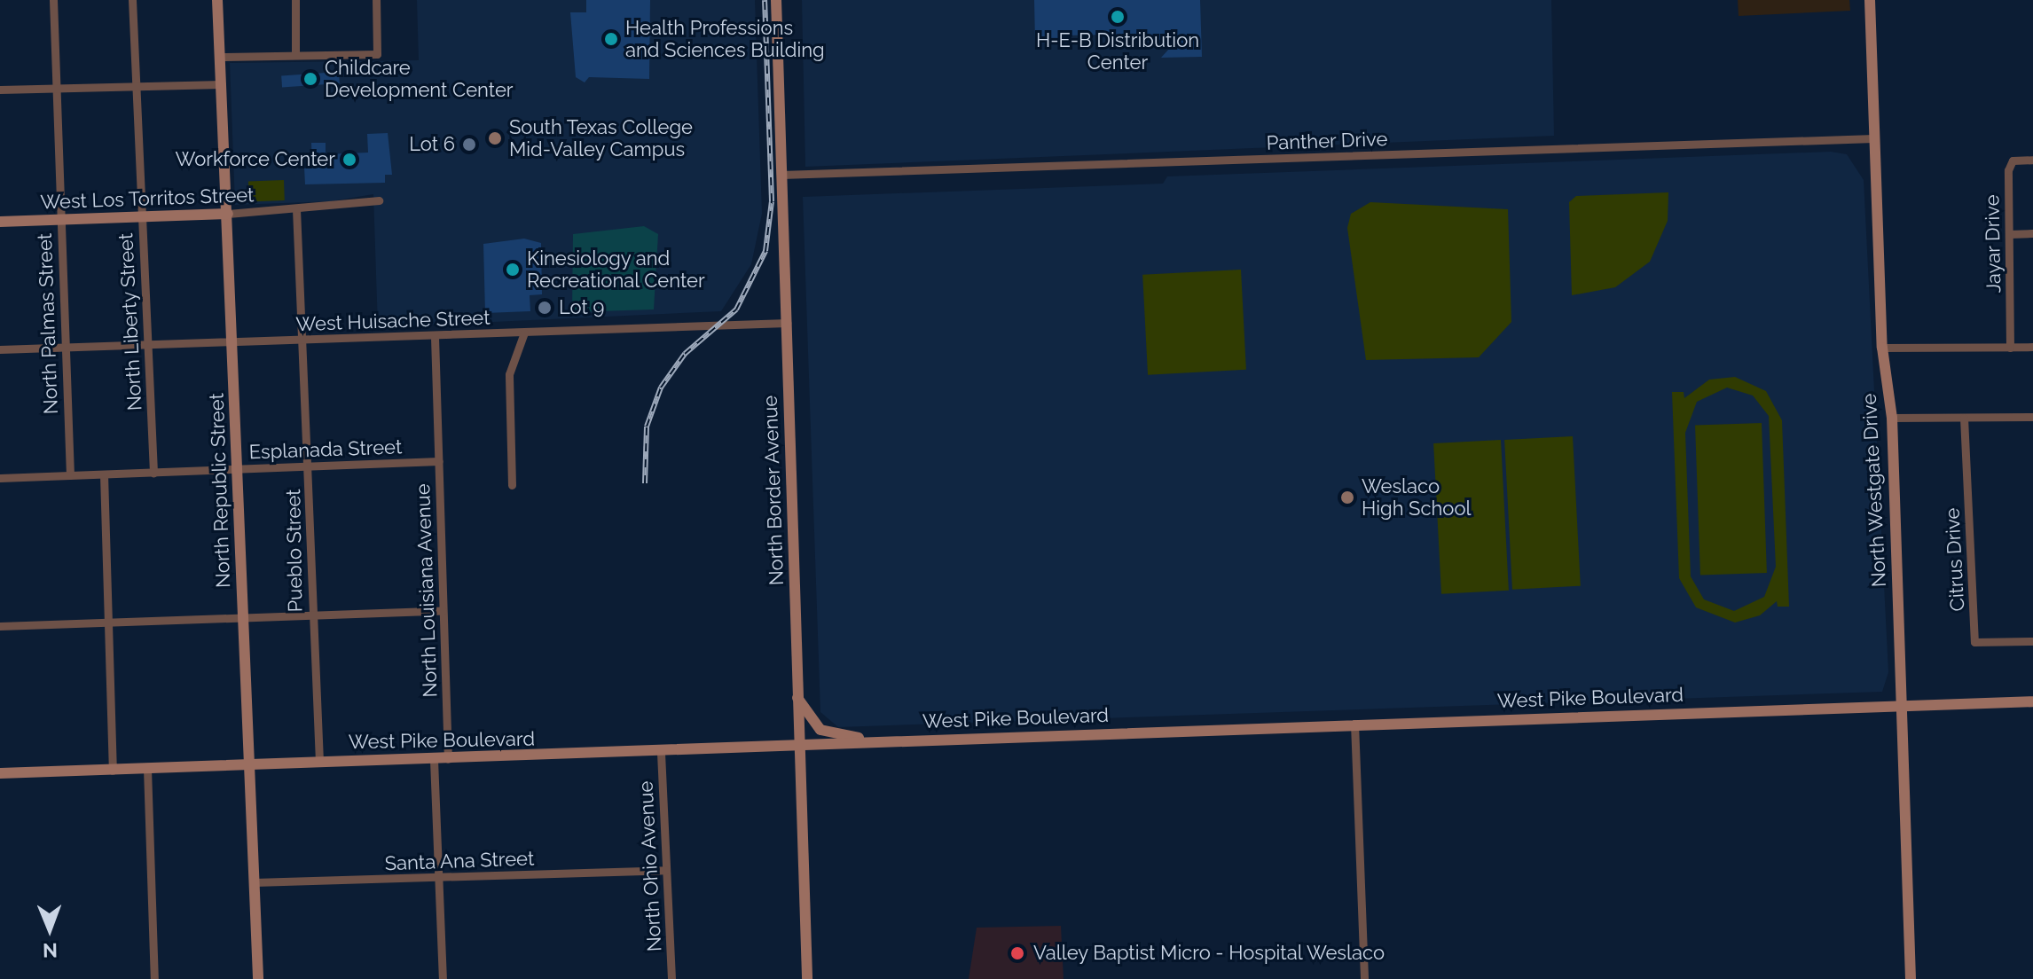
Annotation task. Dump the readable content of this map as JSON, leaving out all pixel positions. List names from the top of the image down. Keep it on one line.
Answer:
{"streets":{"street":["Panther Drive","West Los Torritos Street","Jayar Drive","West Huisache Street","North Liberty Street","North Palmas Street","Esplanada Street","North Republic Street","North Border Avenue","North Westgate Drive","Pueblo Street","Citrus Drive","North Louisiana Avenue","West Pike Boulevard","Santa Ana Street","North Ohio Avenue"]},"crossings":[["Panther Drive","North Border Avenue"],["Panther Drive","North Westgate Drive"],["West Los Torritos Street","North Liberty Street"],["West Los Torritos Street","North Palmas Street"],["West Los Torritos Street","North Republic Street"],["West Los Torritos Street","Pueblo Street"],["West Huisache Street","North Liberty Street"],["West Huisache Street","North Palmas Street"],["West Huisache Street","North Republic Street"],["West Huisache Street","North Border Avenue"],["West Huisache Street","Pueblo Street"],["West Huisache Street","North Louisiana Avenue"],["North Liberty Street","Esplanada Street"],["North Palmas Street","Esplanada Street"],["Esplanada Street","North Republic Street"],["Esplanada Street","Pueblo Street"],["Esplanada Street","North Louisiana Avenue"],["North Republic Street","West Pike Boulevard"],["North Republic Street","Santa Ana Street"],["North Border Avenue","West Pike Boulevard"],["North Westgate Drive","West Pike Boulevard"],["Pueblo Street","West Pike Boulevard"],["North Louisiana Avenue","West Pike Boulevard"],["West Pike Boulevard","North Ohio Avenue"],["Santa Ana Street","North Ohio Avenue"]],"places":["H-E-B Distribution Center","Health Professions and Sciences Building","Childcare Development Center","South Texas College Mid-Valley Campus","Lot 6","Workforce Center","Kinesiology and Recreational Center","Lot 9","Weslaco High School","Valley Baptist Micro - Hospital Weslaco"],"north":"bottom"}
